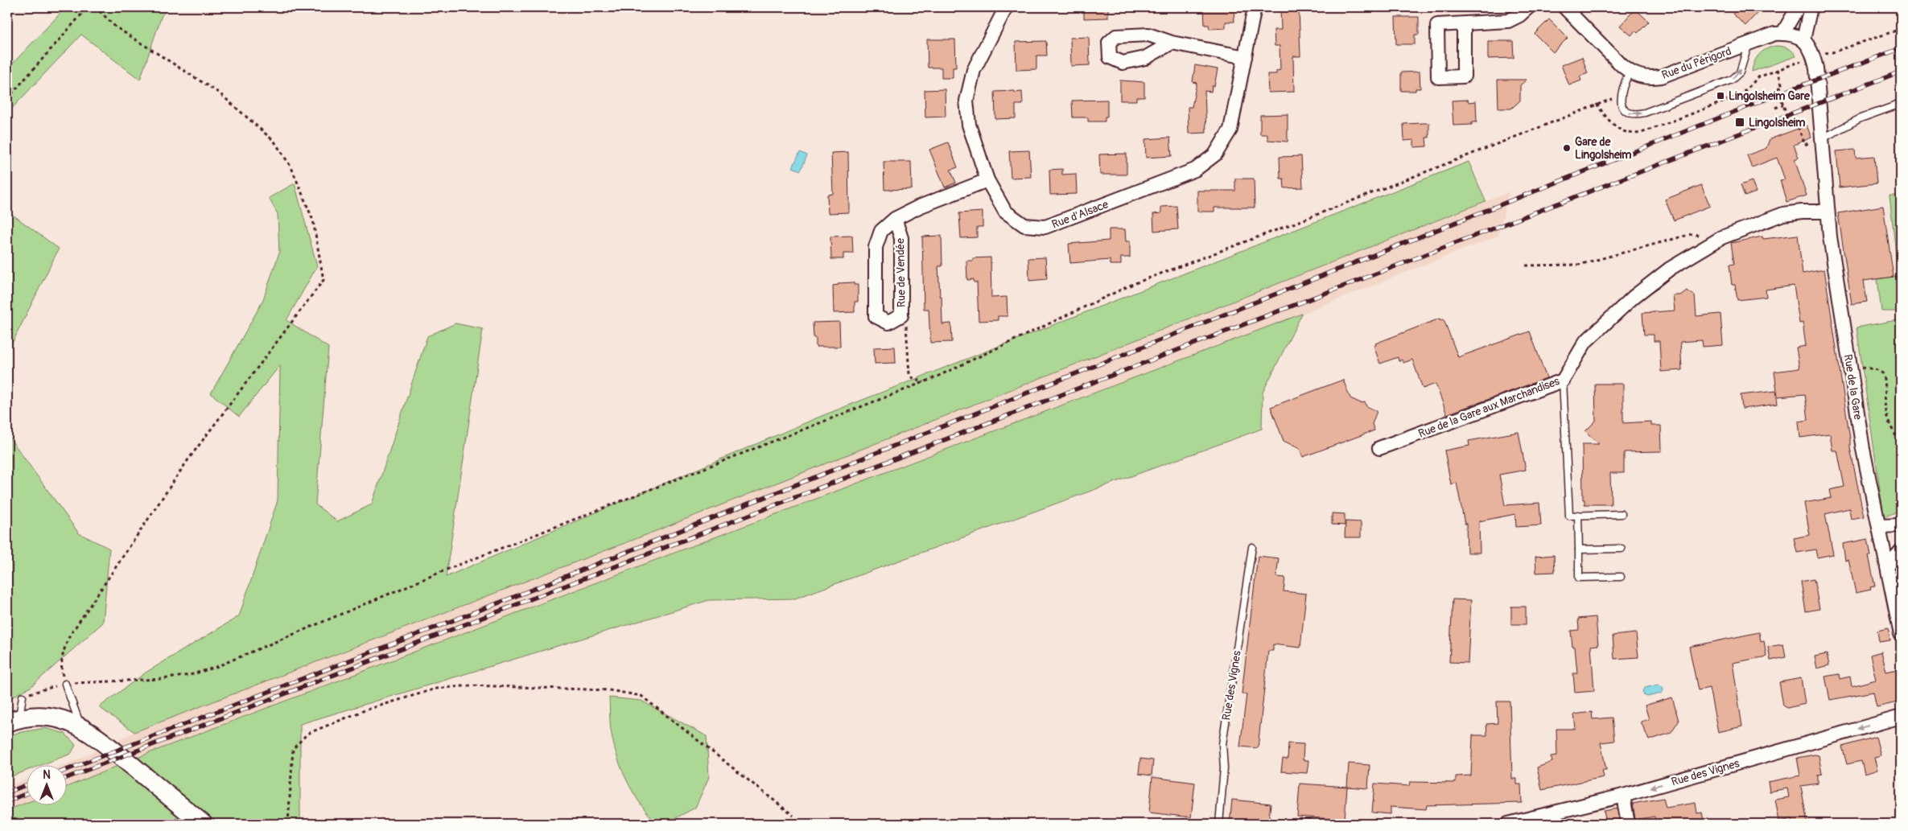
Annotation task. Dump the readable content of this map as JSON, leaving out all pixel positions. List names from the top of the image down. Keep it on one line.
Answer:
{"streets":{"street":["Rue du Périgord","Rue d'Alsace","Rue de Vendée","Rue de la Gare","Rue de la Gare aux Marchandises","Rue des Vignes"]},"crossings":[["Rue d'Alsace","Rue de Vendée"],["Rue de la Gare","Rue de la Gare aux Marchandises"]],"one_way":["Rue des Vignes"],"places":{"transit":["Lingolsheim Gare","Lingolsheim"],"other":["Gare de Lingolsheim"]},"north":"top"}
